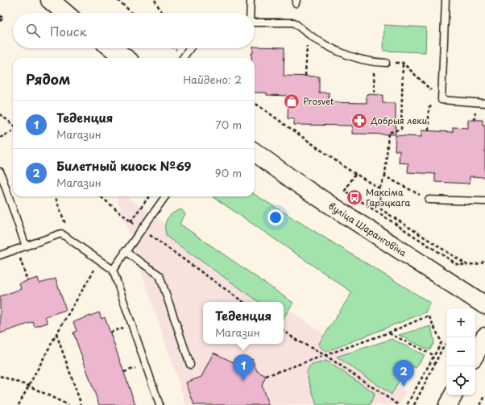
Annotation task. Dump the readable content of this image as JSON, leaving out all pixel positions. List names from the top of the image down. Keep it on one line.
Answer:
{"streets":{"main road":["вуліца Шаранговіча"]},"places":{"shop":["Prosvet"],"pharmacy":["Добрыя леки"],"bus stop":["Максіма Гарэцкага"]},"page":{"search":"Поиск","heading":["Рядом","Найдено: 2"],"list":[{"mark":"1","name":"Теденция","note":"Магазин","value":"70 m"},{"mark":"2","name":"Билетный киоск №69","note":"Магазин","value":"90 m"}],"popup":["Теденция","Магазин"],"map_buttons":["+","−"],"pins":["1","2"]}}
